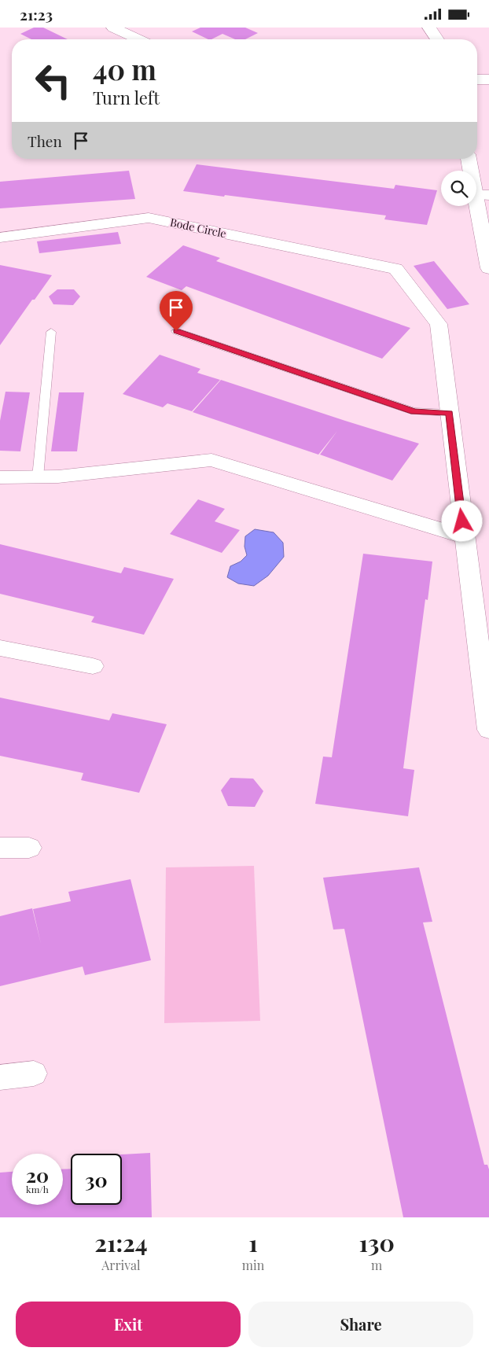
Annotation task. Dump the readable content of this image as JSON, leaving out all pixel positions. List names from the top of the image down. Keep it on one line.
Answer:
{"streets":{"street":["Bode Circle"]},"page":{"status":"21:23","turn":["40 m","Turn left"],"then":"Then","speed":"20 km/h","limit":"30","eta":["21:24","Arrival","1","min","130","m"],"buttons":["Exit","Share"]}}
